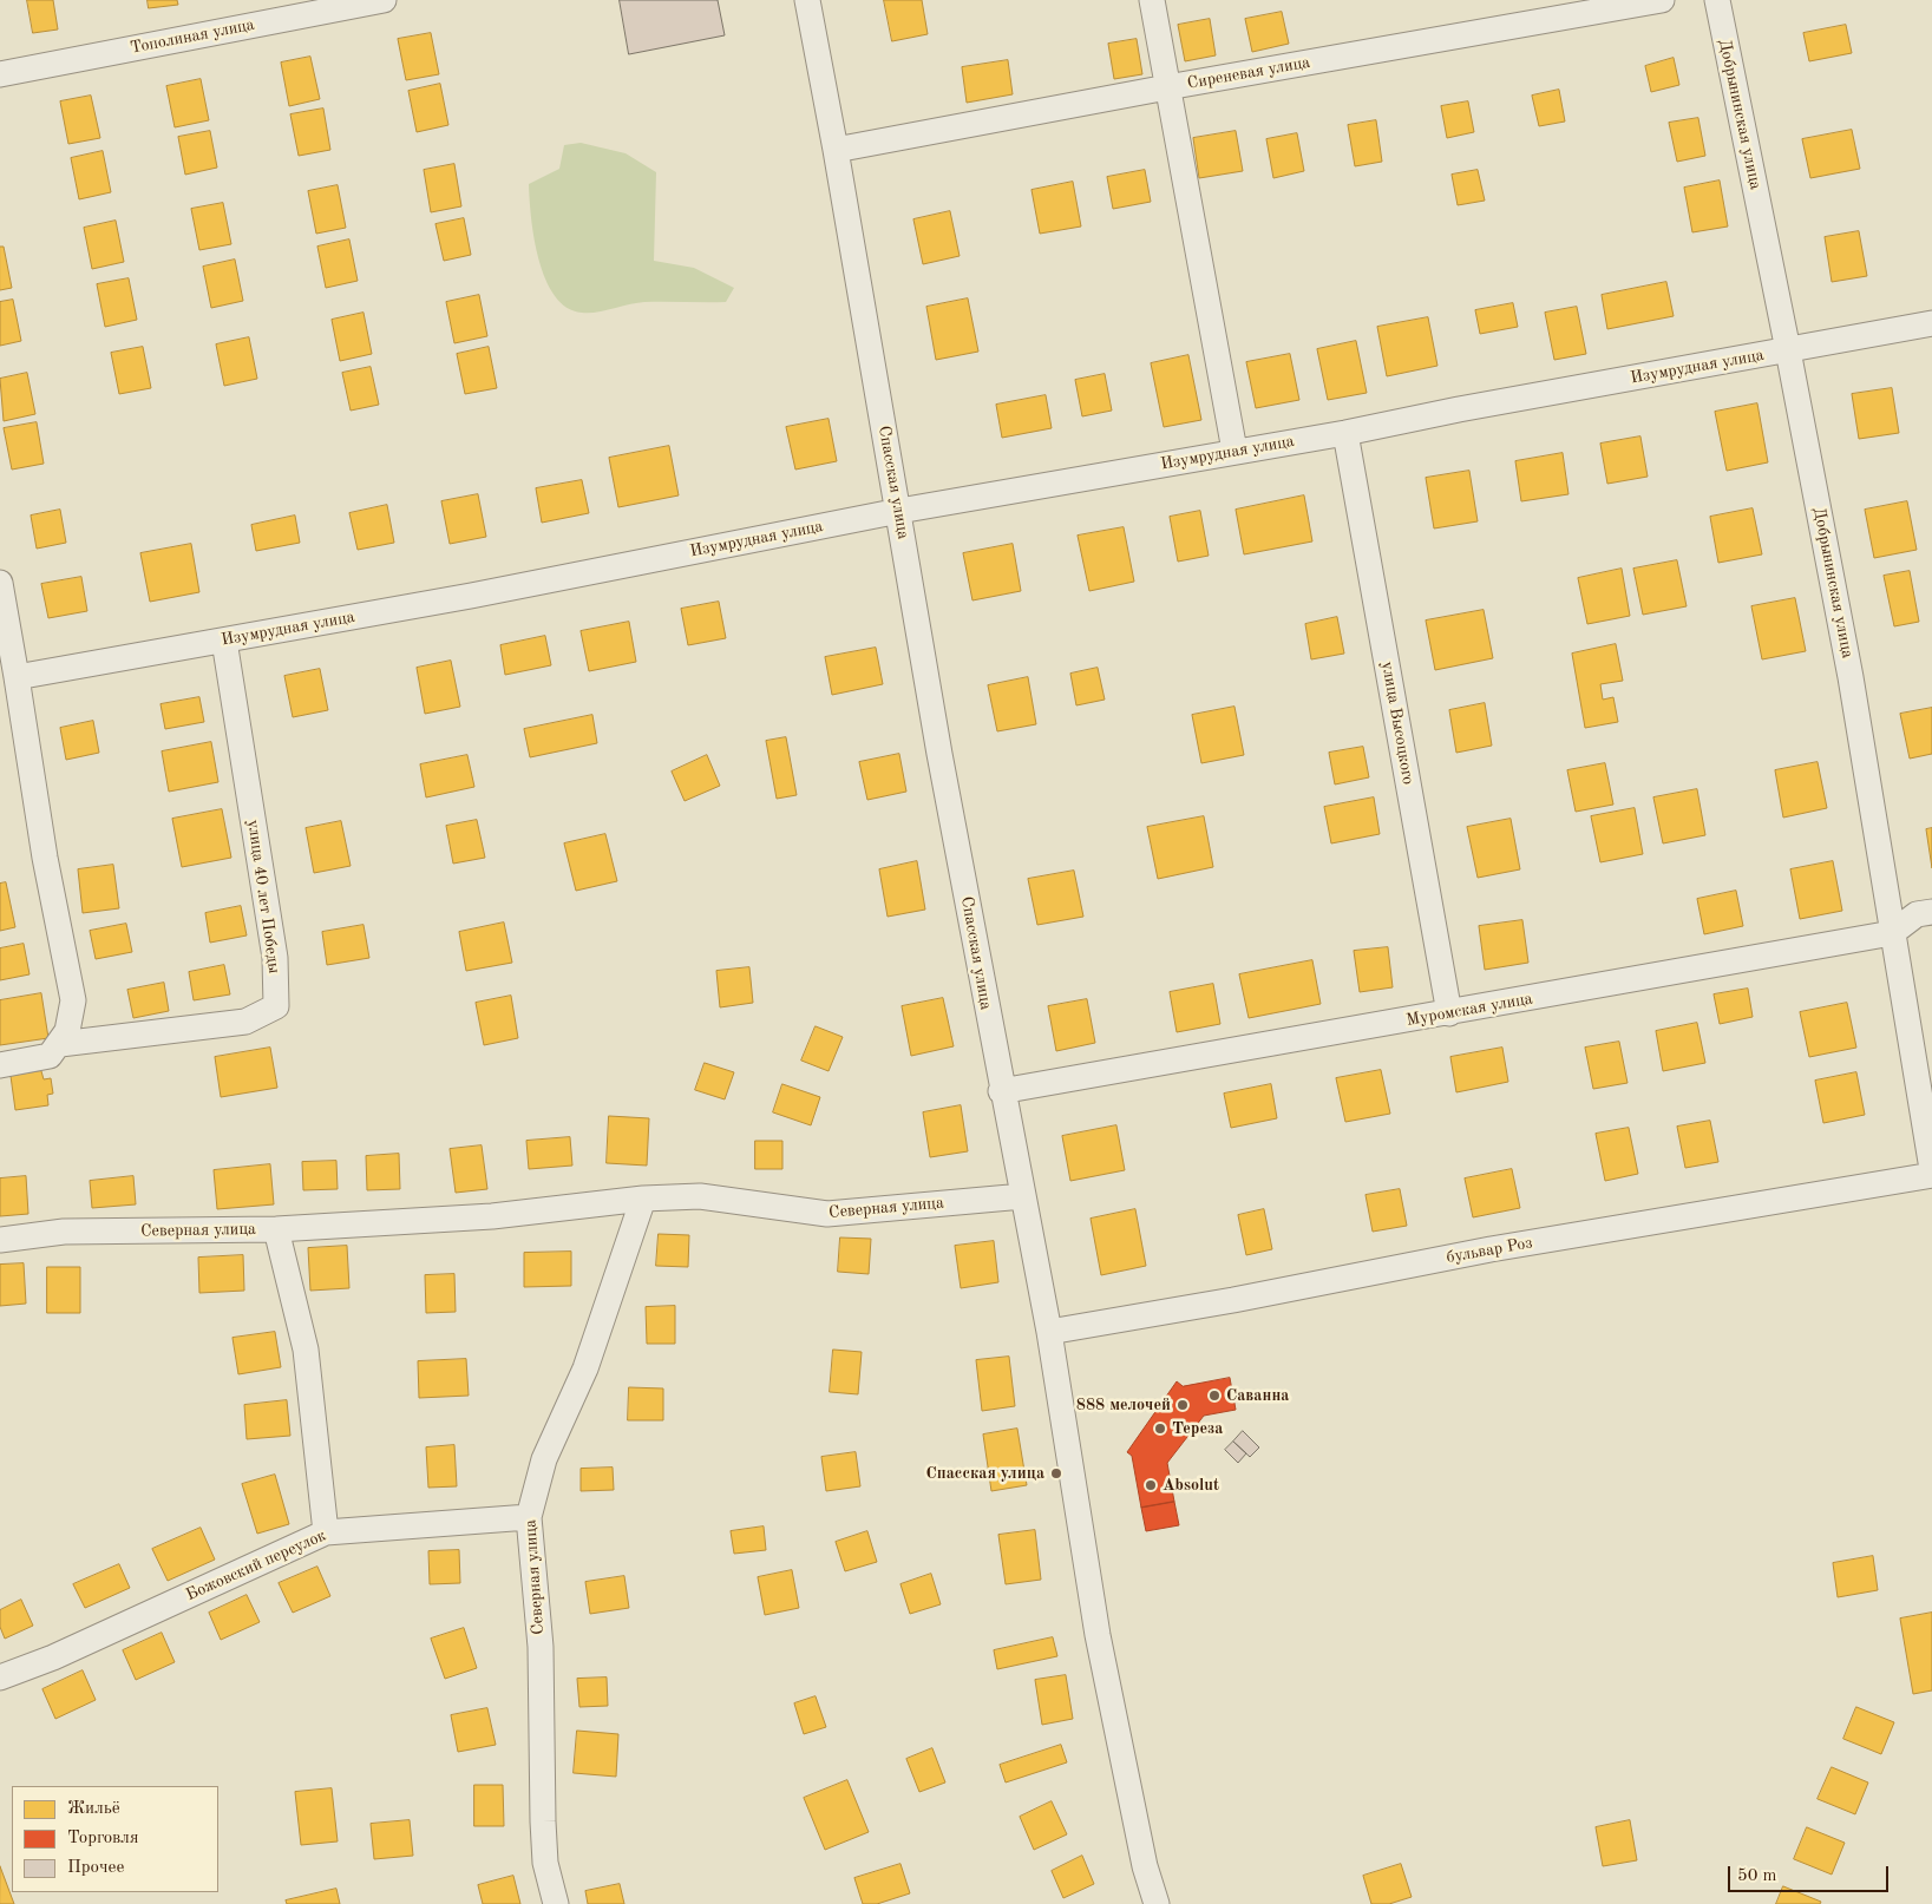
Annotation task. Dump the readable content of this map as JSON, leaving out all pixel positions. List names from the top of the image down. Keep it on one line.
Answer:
{"streets":{"street":["Тополиная улица","Сиреневая улица","Добрынинская улица","Изумрудная улица","Спасская улица","улица Высоцкого","улица 40 лет Победы","Муромская улица","Северная улица","бульвар Роз","Божовский переулок"]},"crossings":[["Сиреневая улица","Спасская улица"],["Добрынинская улица","Изумрудная улица"],["Добрынинская улица","Муромская улица"],["Изумрудная улица","Спасская улица"],["Изумрудная улица","улица Высоцкого"],["Изумрудная улица","улица 40 лет Победы"],["Спасская улица","Муромская улица"],["Спасская улица","Северная улица"],["Спасская улица","бульвар Роз"],["улица Высоцкого","Муромская улица"],["Северная улица","Божовский переулок"]],"places":["Саванна","888 мелочей","Тереза","Спасская улица","Absolut"],"legend":["Жильё","Торговля","Прочее"],"scale_bar":"50 m"}
